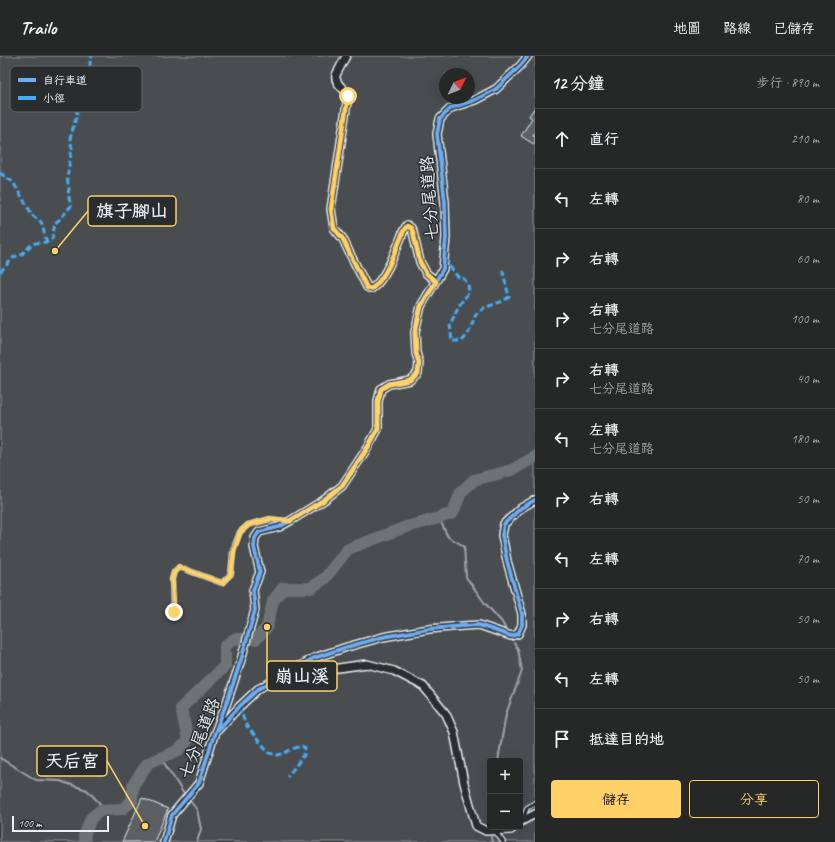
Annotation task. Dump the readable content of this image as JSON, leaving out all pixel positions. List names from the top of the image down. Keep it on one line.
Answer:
{"streets":{"street":["七分尾道路"]},"places":["旗子腳山","崩山溪","天后宮"],"legend":["自行車道","小徑"],"scale_bar":"100 m","north":"top right","page":{"header":"Trailo","nav":["地圖","路線","已儲存"],"heading":["12 分鐘","步行 · 890 m"],"list":[["直行","210 m"],["左轉","80 m"],["右轉","60 m"],["右轉","七分尾道路","100 m"],["右轉","七分尾道路","40 m"],["左轉","七分尾道路","180 m"],["右轉","50 m"],["左轉","70 m"],["右轉","50 m"],["左轉","50 m"],"抵達目的地"],"map_buttons":["+","−"],"buttons":["儲存","分享"],"scale":"100 m"}}
